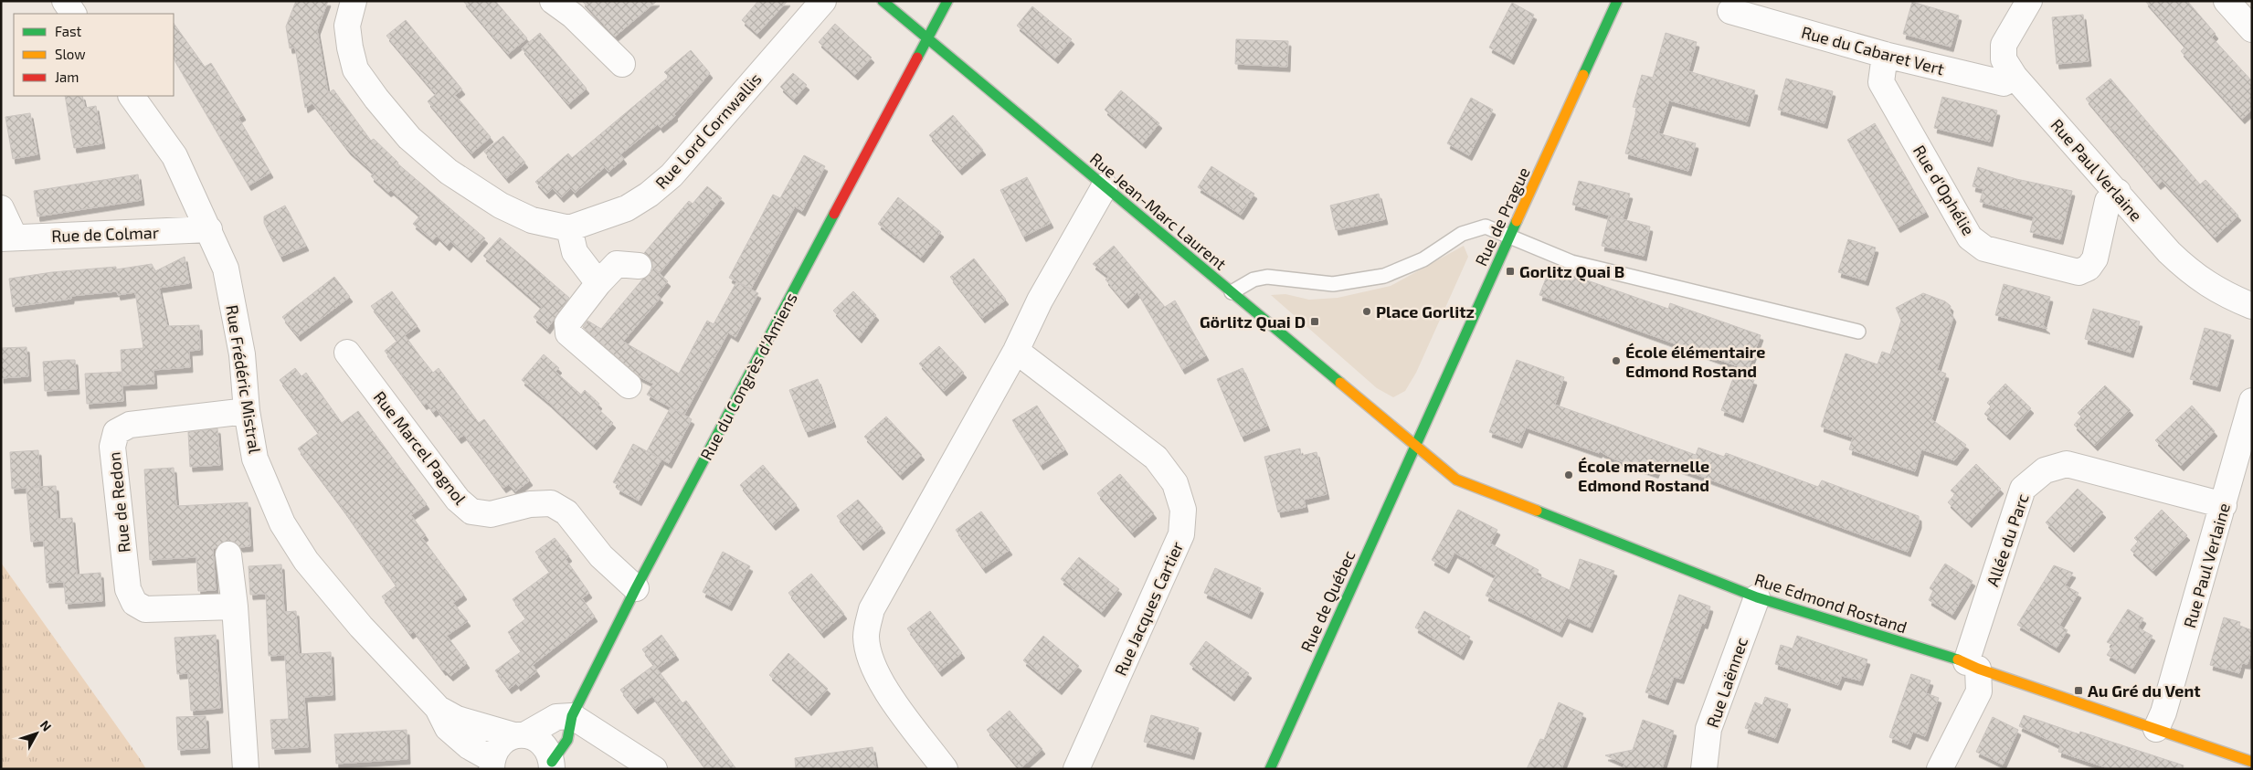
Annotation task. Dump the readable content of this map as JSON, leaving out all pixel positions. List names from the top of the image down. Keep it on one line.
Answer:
{"streets":{"street":["Rue du Cabaret Vert","Rue Lord Cornwallis","Rue Paul Verlaine","Rue d'Ophélie","Rue Jean-Marc Laurent","Rue de Prague","Rue de Colmar","Rue du Congrès d'Amiens","Rue Frédéric Mistral","Rue Marcel Pagnol","Rue de Redon","Allée du Parc","Rue de Québec","Rue Edmond Rostand","Rue Jacques Cartier","Rue Laënnec"]},"crossings":[["Rue du Cabaret Vert","Rue Paul Verlaine"],["Rue du Cabaret Vert","Rue d'Ophélie"],["Rue Paul Verlaine","Rue d'Ophélie"],["Rue Paul Verlaine","Allée du Parc"],["Rue Paul Verlaine","Rue Edmond Rostand"],["Rue Jean-Marc Laurent","Rue de Prague"],["Rue Jean-Marc Laurent","Rue du Congrès d'Amiens"],["Rue Jean-Marc Laurent","Rue de Québec"],["Rue Jean-Marc Laurent","Rue Edmond Rostand"],["Rue de Prague","Rue de Québec"],["Rue de Prague","Rue Edmond Rostand"],["Rue de Colmar","Rue Frédéric Mistral"],["Rue du Congrès d'Amiens","Rue Frédéric Mistral"],["Rue du Congrès d'Amiens","Rue Marcel Pagnol"],["Rue Frédéric Mistral","Rue de Redon"],["Allée du Parc","Rue Edmond Rostand"],["Rue de Québec","Rue Edmond Rostand"],["Rue Edmond Rostand","Rue Laënnec"]],"places":{"transit":["Gorlitz Quai B","Görlitz Quai D","Au Gré du Vent"],"other":["Place Gorlitz","École élémentaire Edmond Rostand","École maternelle Edmond Rostand"]},"legend":["Fast","Slow","Jam"],"north":"top right"}
